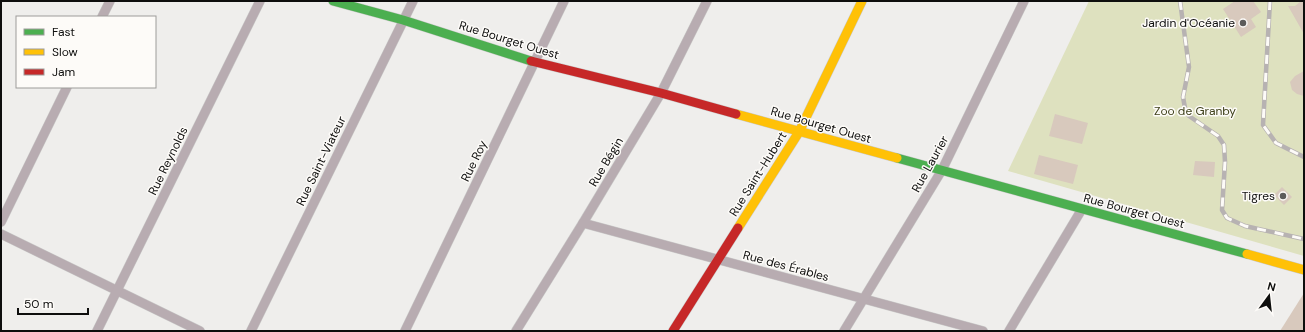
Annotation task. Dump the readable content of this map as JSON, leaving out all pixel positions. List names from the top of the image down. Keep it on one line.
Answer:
{"streets":{"street":["Rue Bourget Ouest","Rue Reynolds","Rue Saint-Viateur","Rue Roy","Rue Bégin","Rue Laurier","Rue Saint-Hubert","Rue des Érables"]},"crossings":[["Rue Bourget Ouest","Rue Saint-Viateur"],["Rue Bourget Ouest","Rue Roy"],["Rue Bourget Ouest","Rue Bégin"],["Rue Bourget Ouest","Rue Laurier"],["Rue Bourget Ouest","Rue Saint-Hubert"],["Rue Bégin","Rue des Érables"],["Rue Laurier","Rue des Érables"],["Rue Saint-Hubert","Rue des Érables"]],"parks":["Zoo de Granby"],"places":["Jardin d'Océanie","Tigres"],"legend":["Fast","Slow","Jam"],"scale_bar":"50 m","north":"top"}
